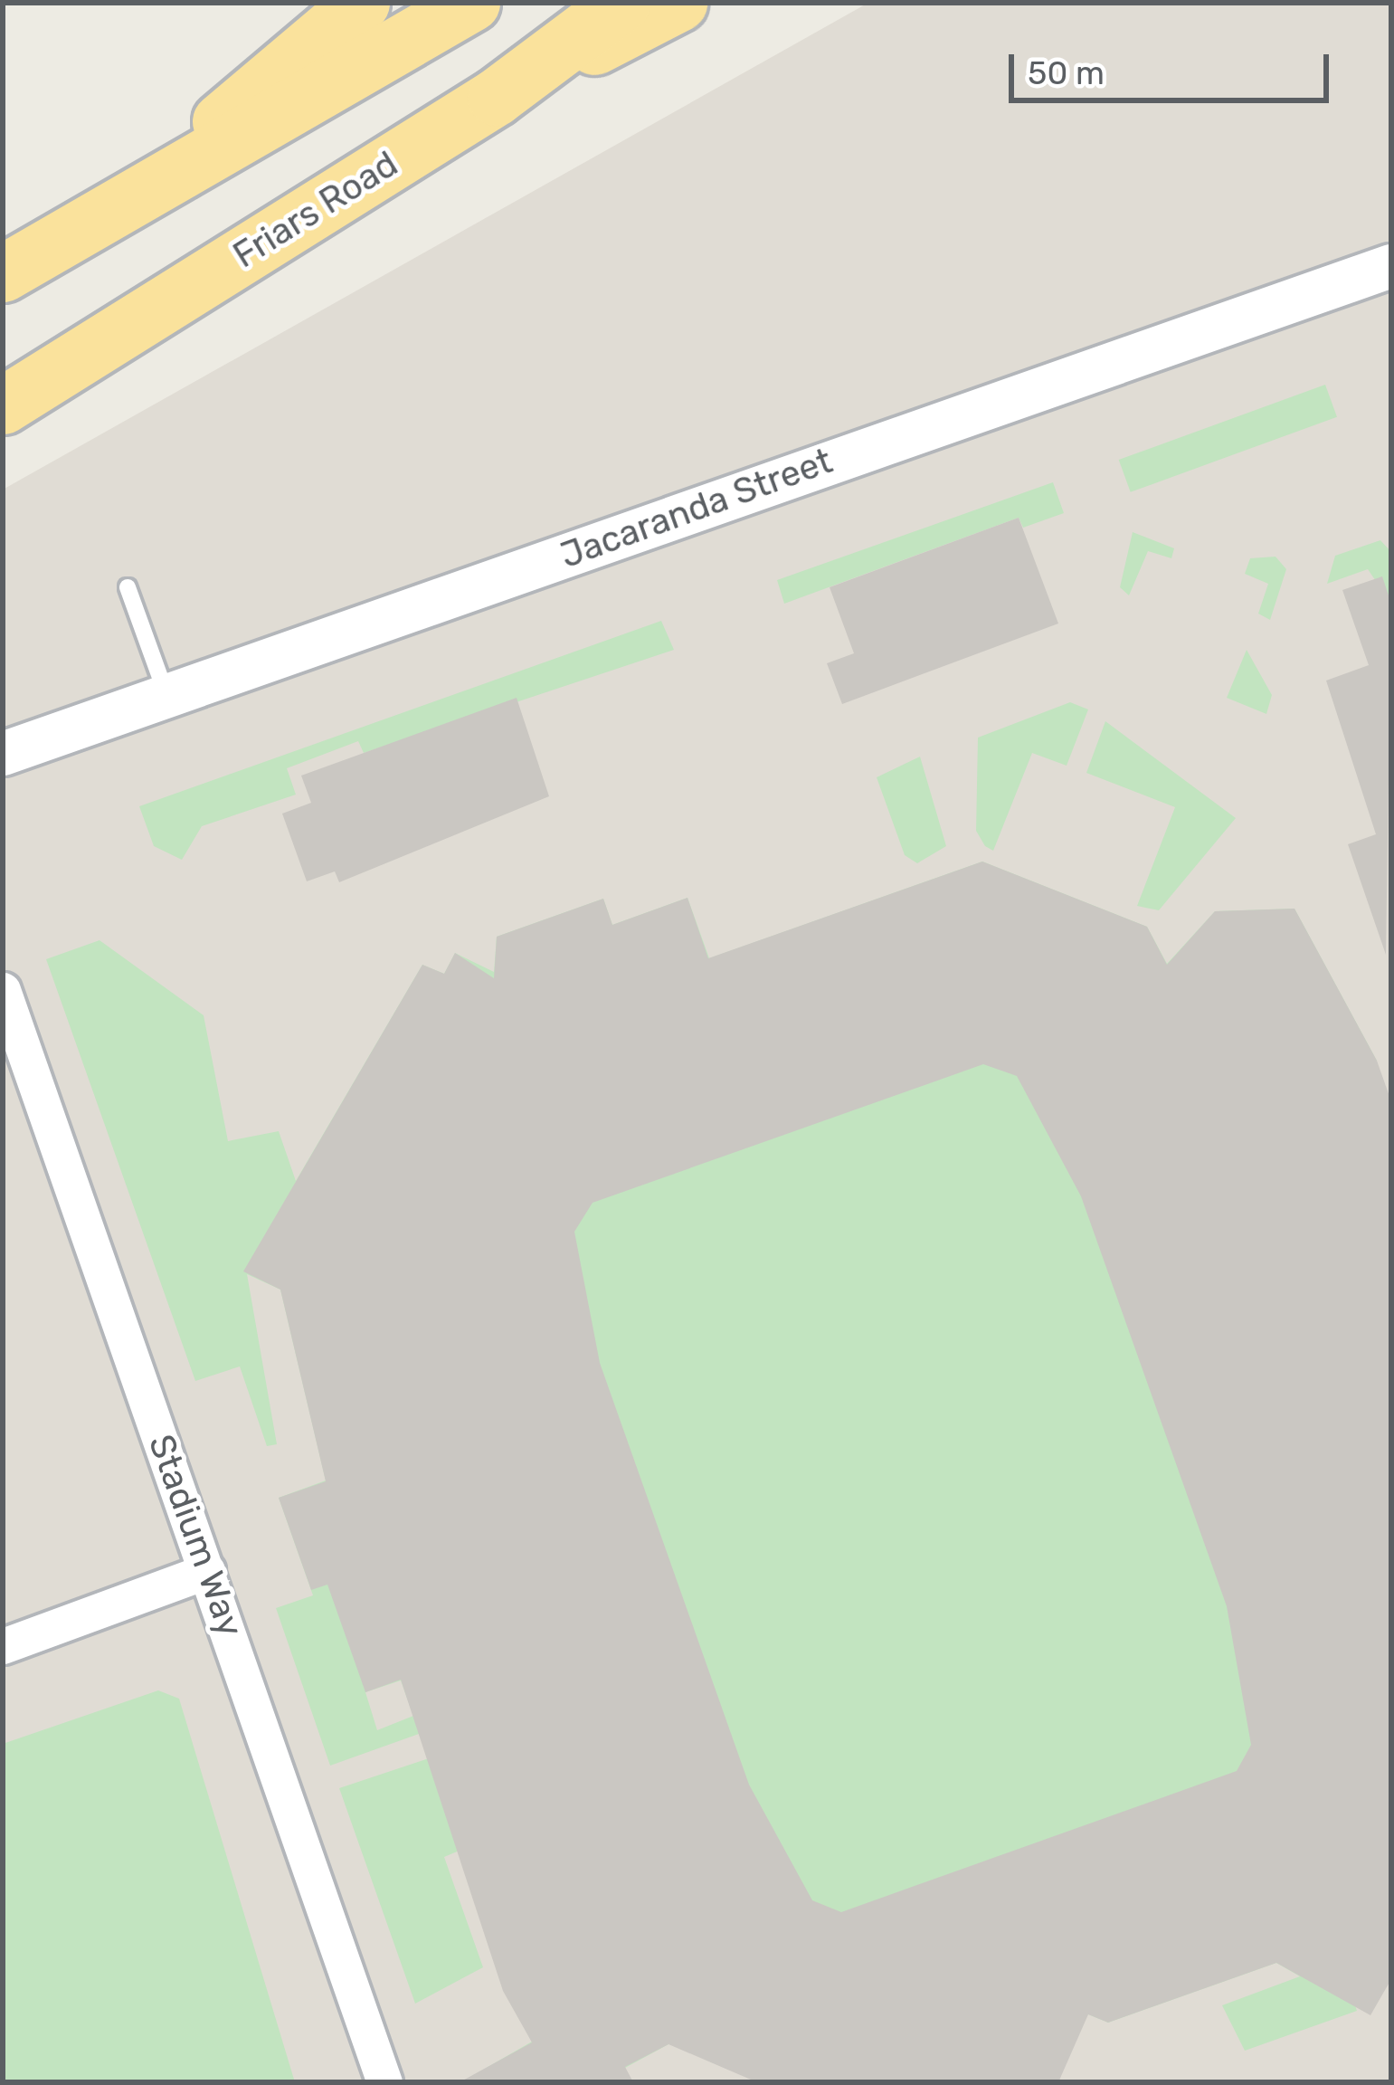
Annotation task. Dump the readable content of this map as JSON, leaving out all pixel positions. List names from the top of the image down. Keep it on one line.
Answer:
{"streets":{"highway":["Friars Road"],"street":["Jacaranda Street","Stadium Way"]},"scale_bar":"50 m"}
